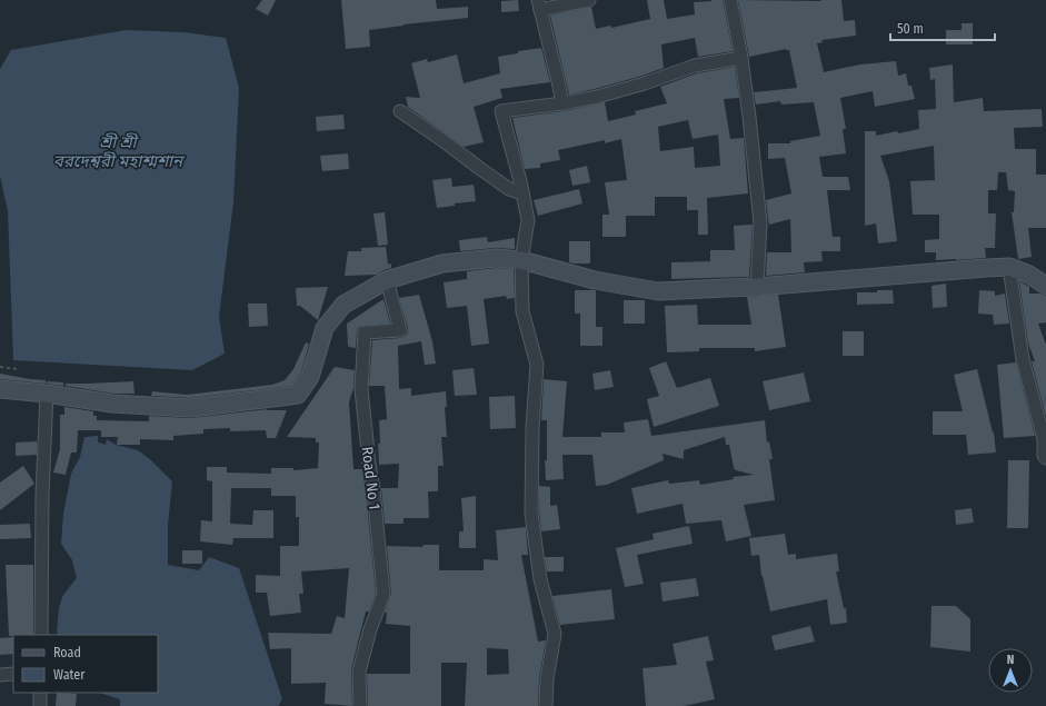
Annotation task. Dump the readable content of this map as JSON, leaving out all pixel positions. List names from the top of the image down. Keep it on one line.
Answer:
{"streets":{"street":["Road No 1"]},"water":["শ্রী শ্রী বরদেশ্বরী মহাশ্মশান"],"legend":["Road","Water"],"scale_bar":"50 m","north":"top"}
